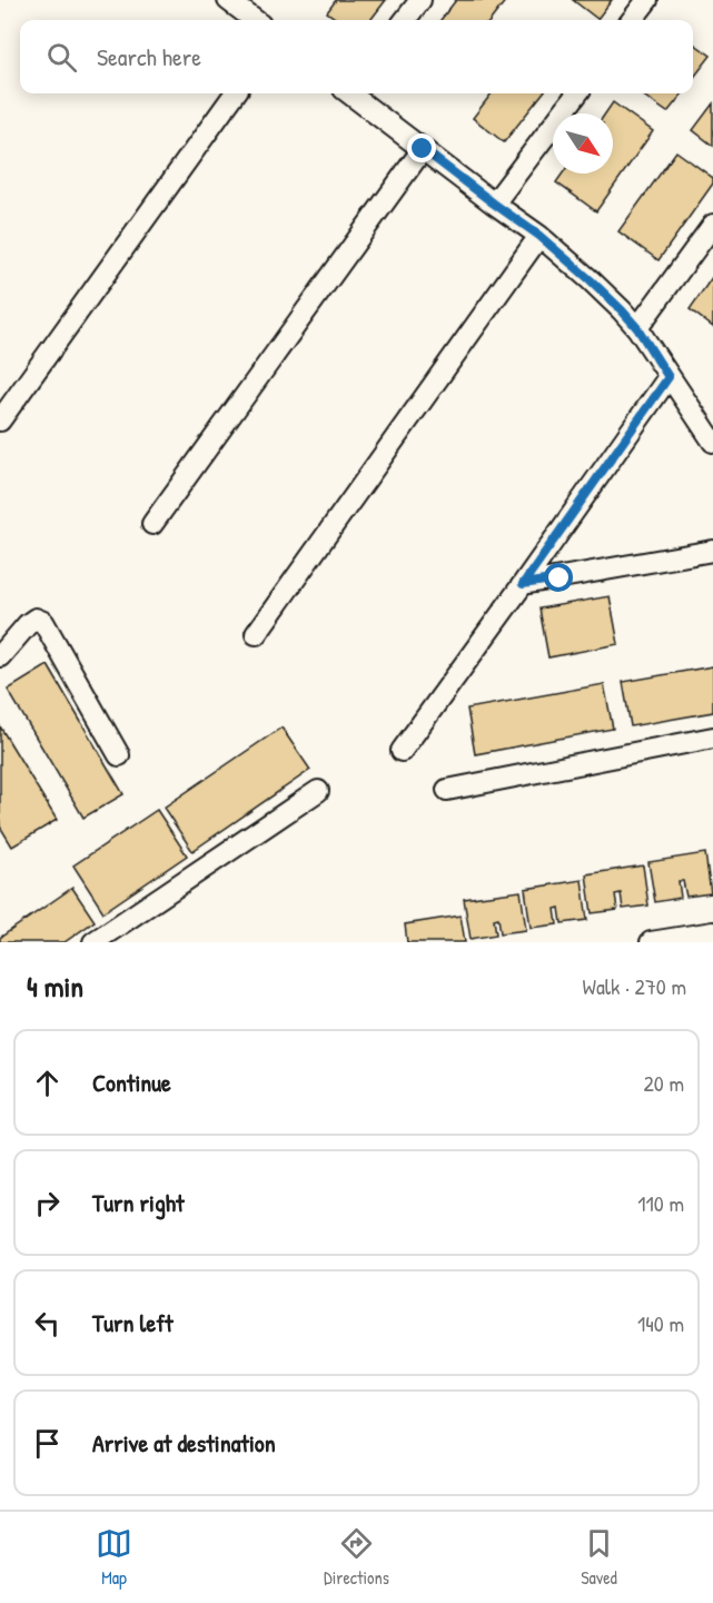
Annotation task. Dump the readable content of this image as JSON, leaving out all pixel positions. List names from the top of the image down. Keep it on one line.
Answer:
{"north":"bottom right","page":{"search":"Search here","heading":["4 min","Walk · 270 m"],"list":[["Continue","20 m"],["Turn right","110 m"],["Turn left","140 m"],"Arrive at destination"],"nav":["Map","Directions","Saved"]}}
